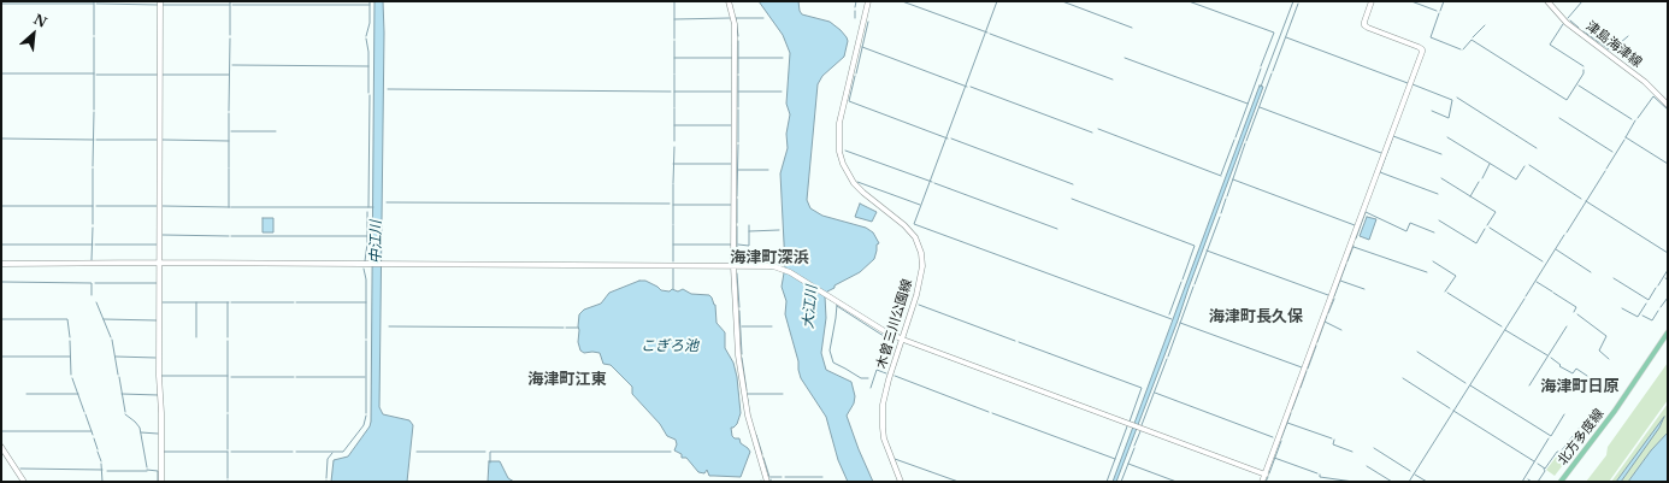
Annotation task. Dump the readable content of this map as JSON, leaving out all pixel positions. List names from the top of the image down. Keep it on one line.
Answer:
{"streets":{"main road":["北方多度線"],"street":["津島海津線","木曽三川公園線"]},"districts":["海津町深浜","海津町長久保","海津町江東","海津町日原"],"water":["中江川","大江川","こぎろ池"],"north":"top right"}
